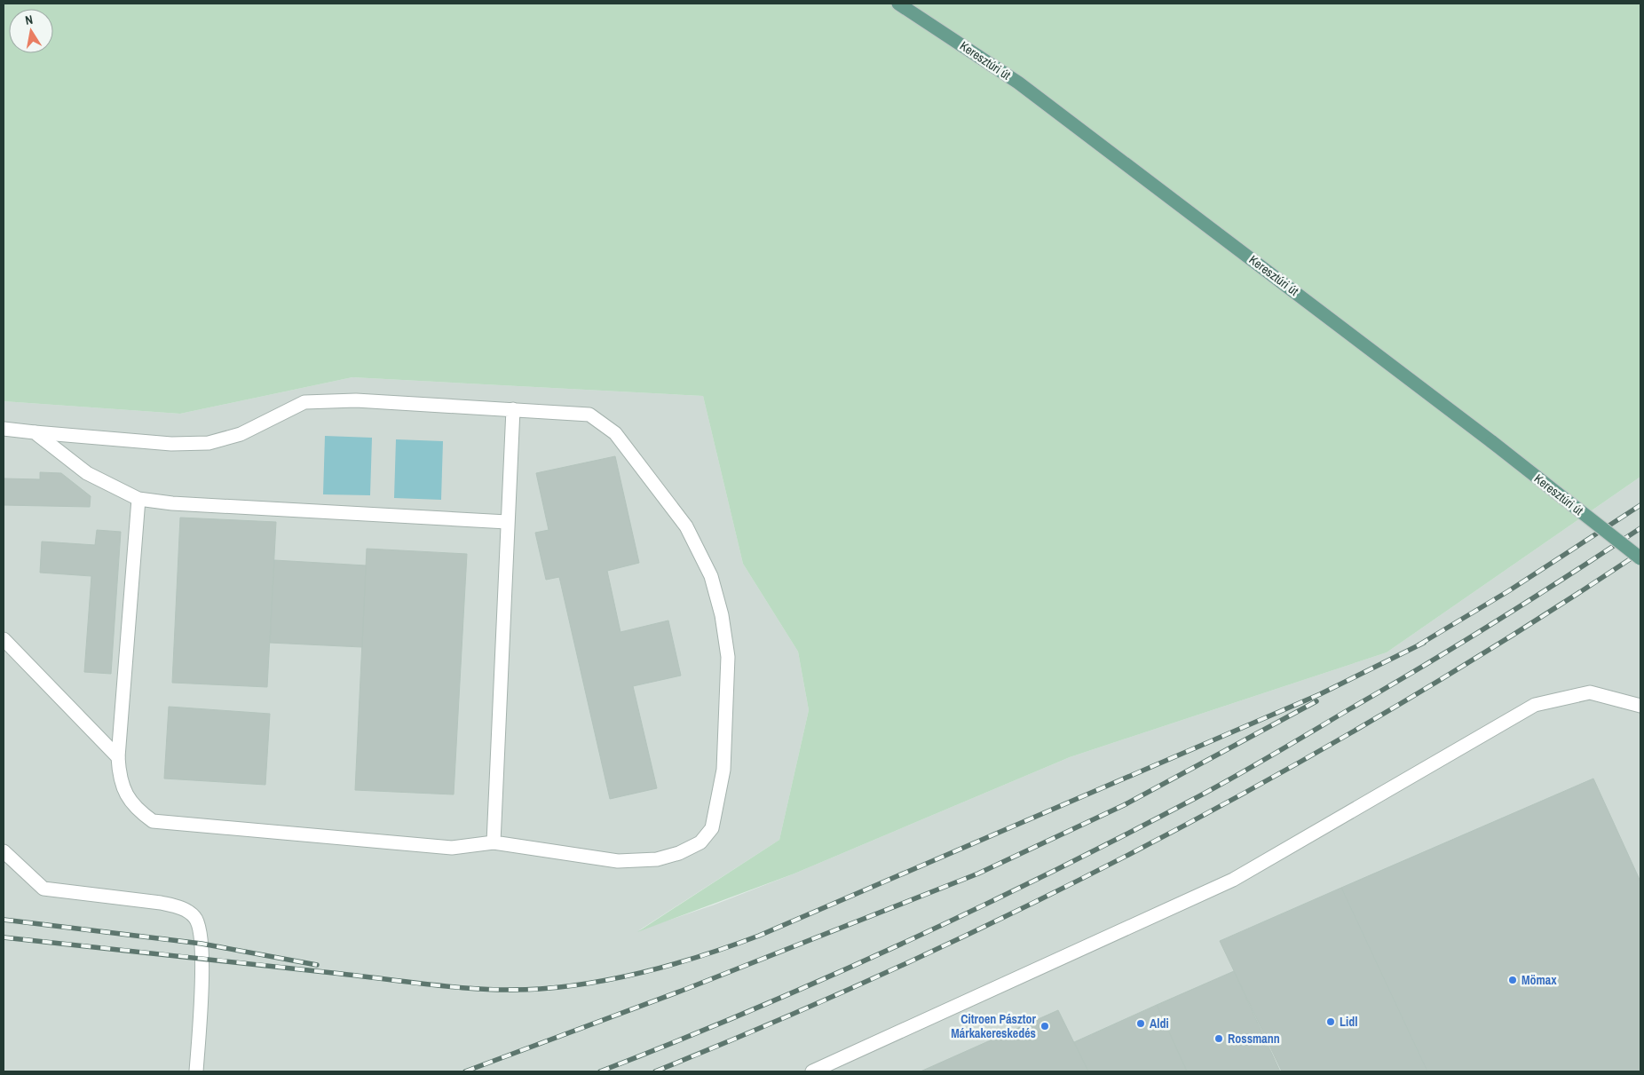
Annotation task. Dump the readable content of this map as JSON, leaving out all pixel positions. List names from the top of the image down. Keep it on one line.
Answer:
{"streets":{"main road":["Keresztúri út"]},"places":["Mömax","Lidl","Aldi","Citroen Pásztor Márkakereskedés","Rossmann"],"north":"top"}
